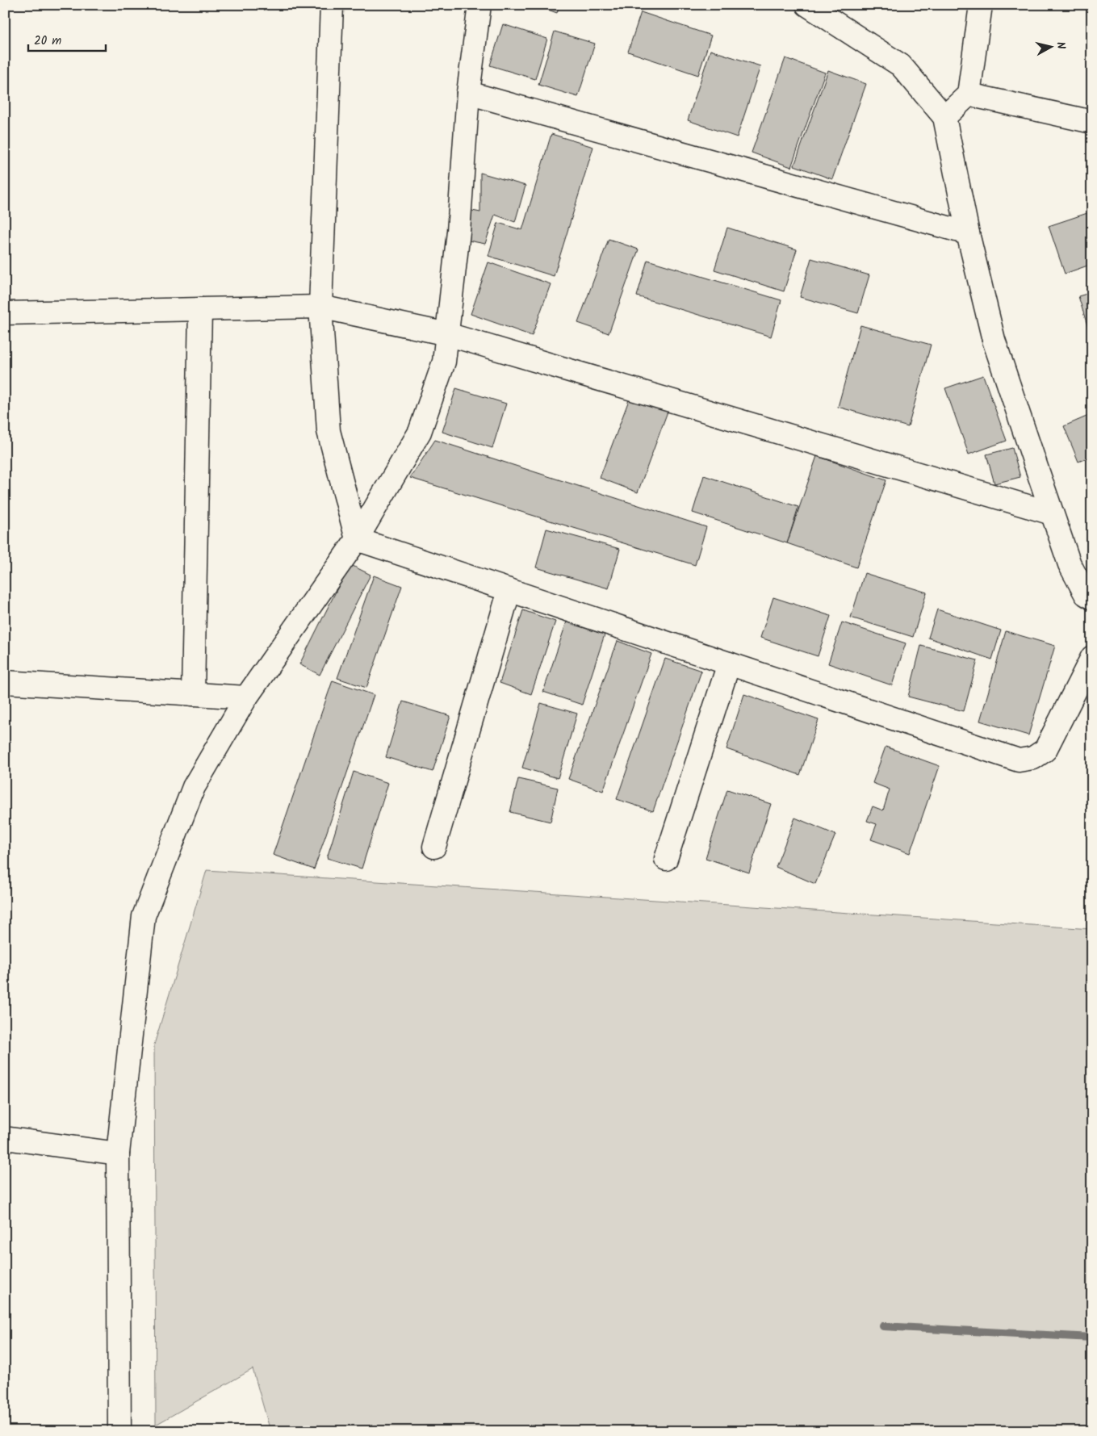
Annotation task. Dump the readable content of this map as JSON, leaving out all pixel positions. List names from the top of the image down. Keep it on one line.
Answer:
{"scale_bar":"20 m","north":"right"}
